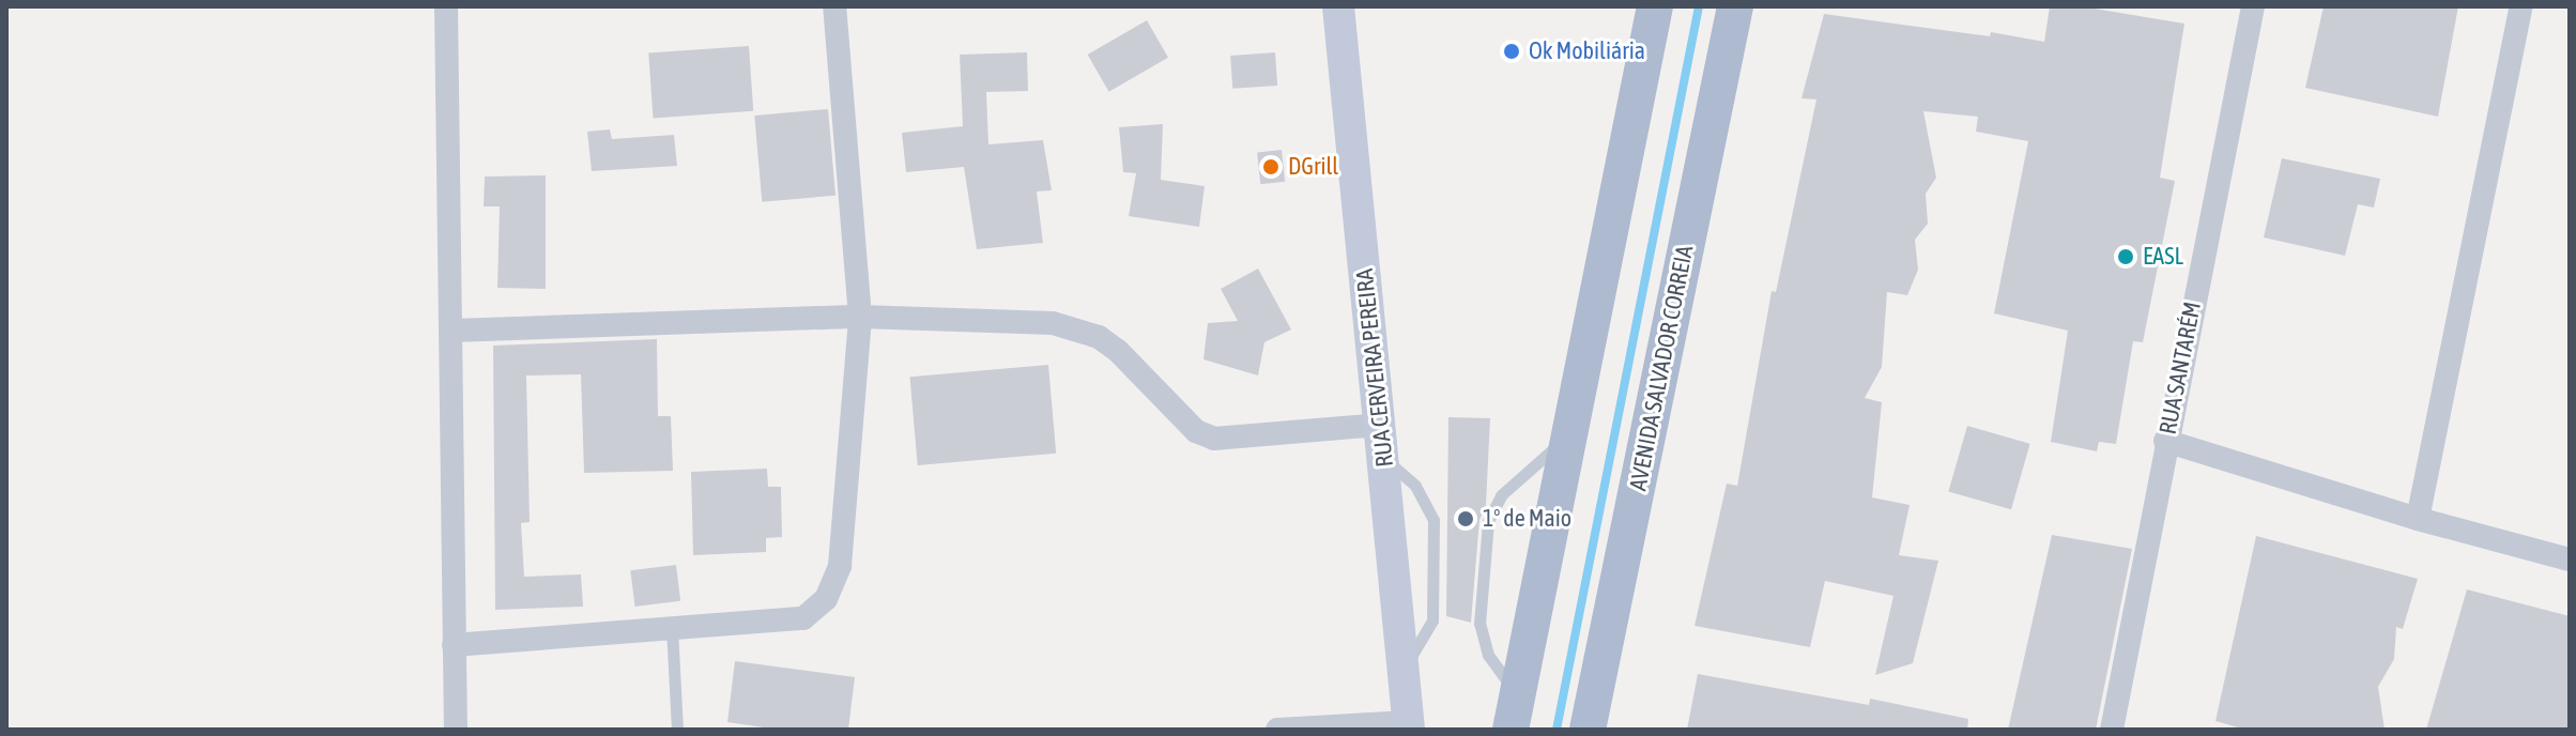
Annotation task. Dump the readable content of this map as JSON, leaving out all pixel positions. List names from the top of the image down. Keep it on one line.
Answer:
{"streets":{"main road":["RUA CERVEIRA PEREIRA","AVENIDA SALVADOR CORREIA"],"street":["RUA SANTARÉM"]},"places":["Ok Mobiliária","DGrill","EASL","1º de Maio"]}
